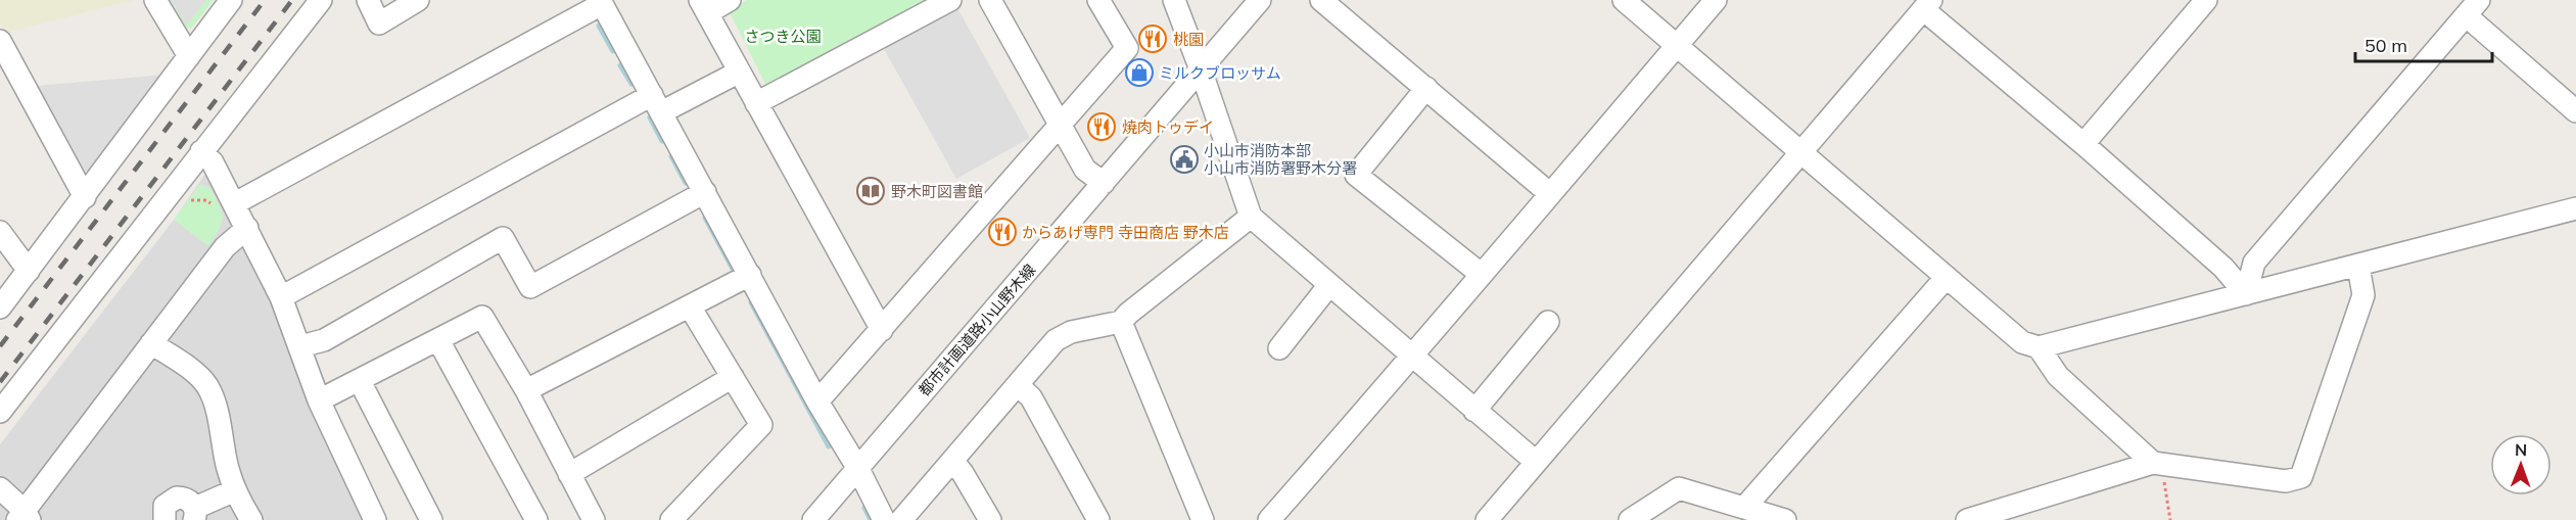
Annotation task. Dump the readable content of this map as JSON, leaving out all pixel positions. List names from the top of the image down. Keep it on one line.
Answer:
{"streets":{"street":["都市計画道路小山野木線"]},"parks":["さつき公園"],"places":{"restaurant":["桃園","焼肉トゥデイ","からあげ専門 寺田商店 野木店"],"shop":["ミルクブロッサム"],"public building":["小山市消防本部 小山市消防署野木分署"],"library":["野木町図書館"]},"scale_bar":"50 m","north":"top"}
